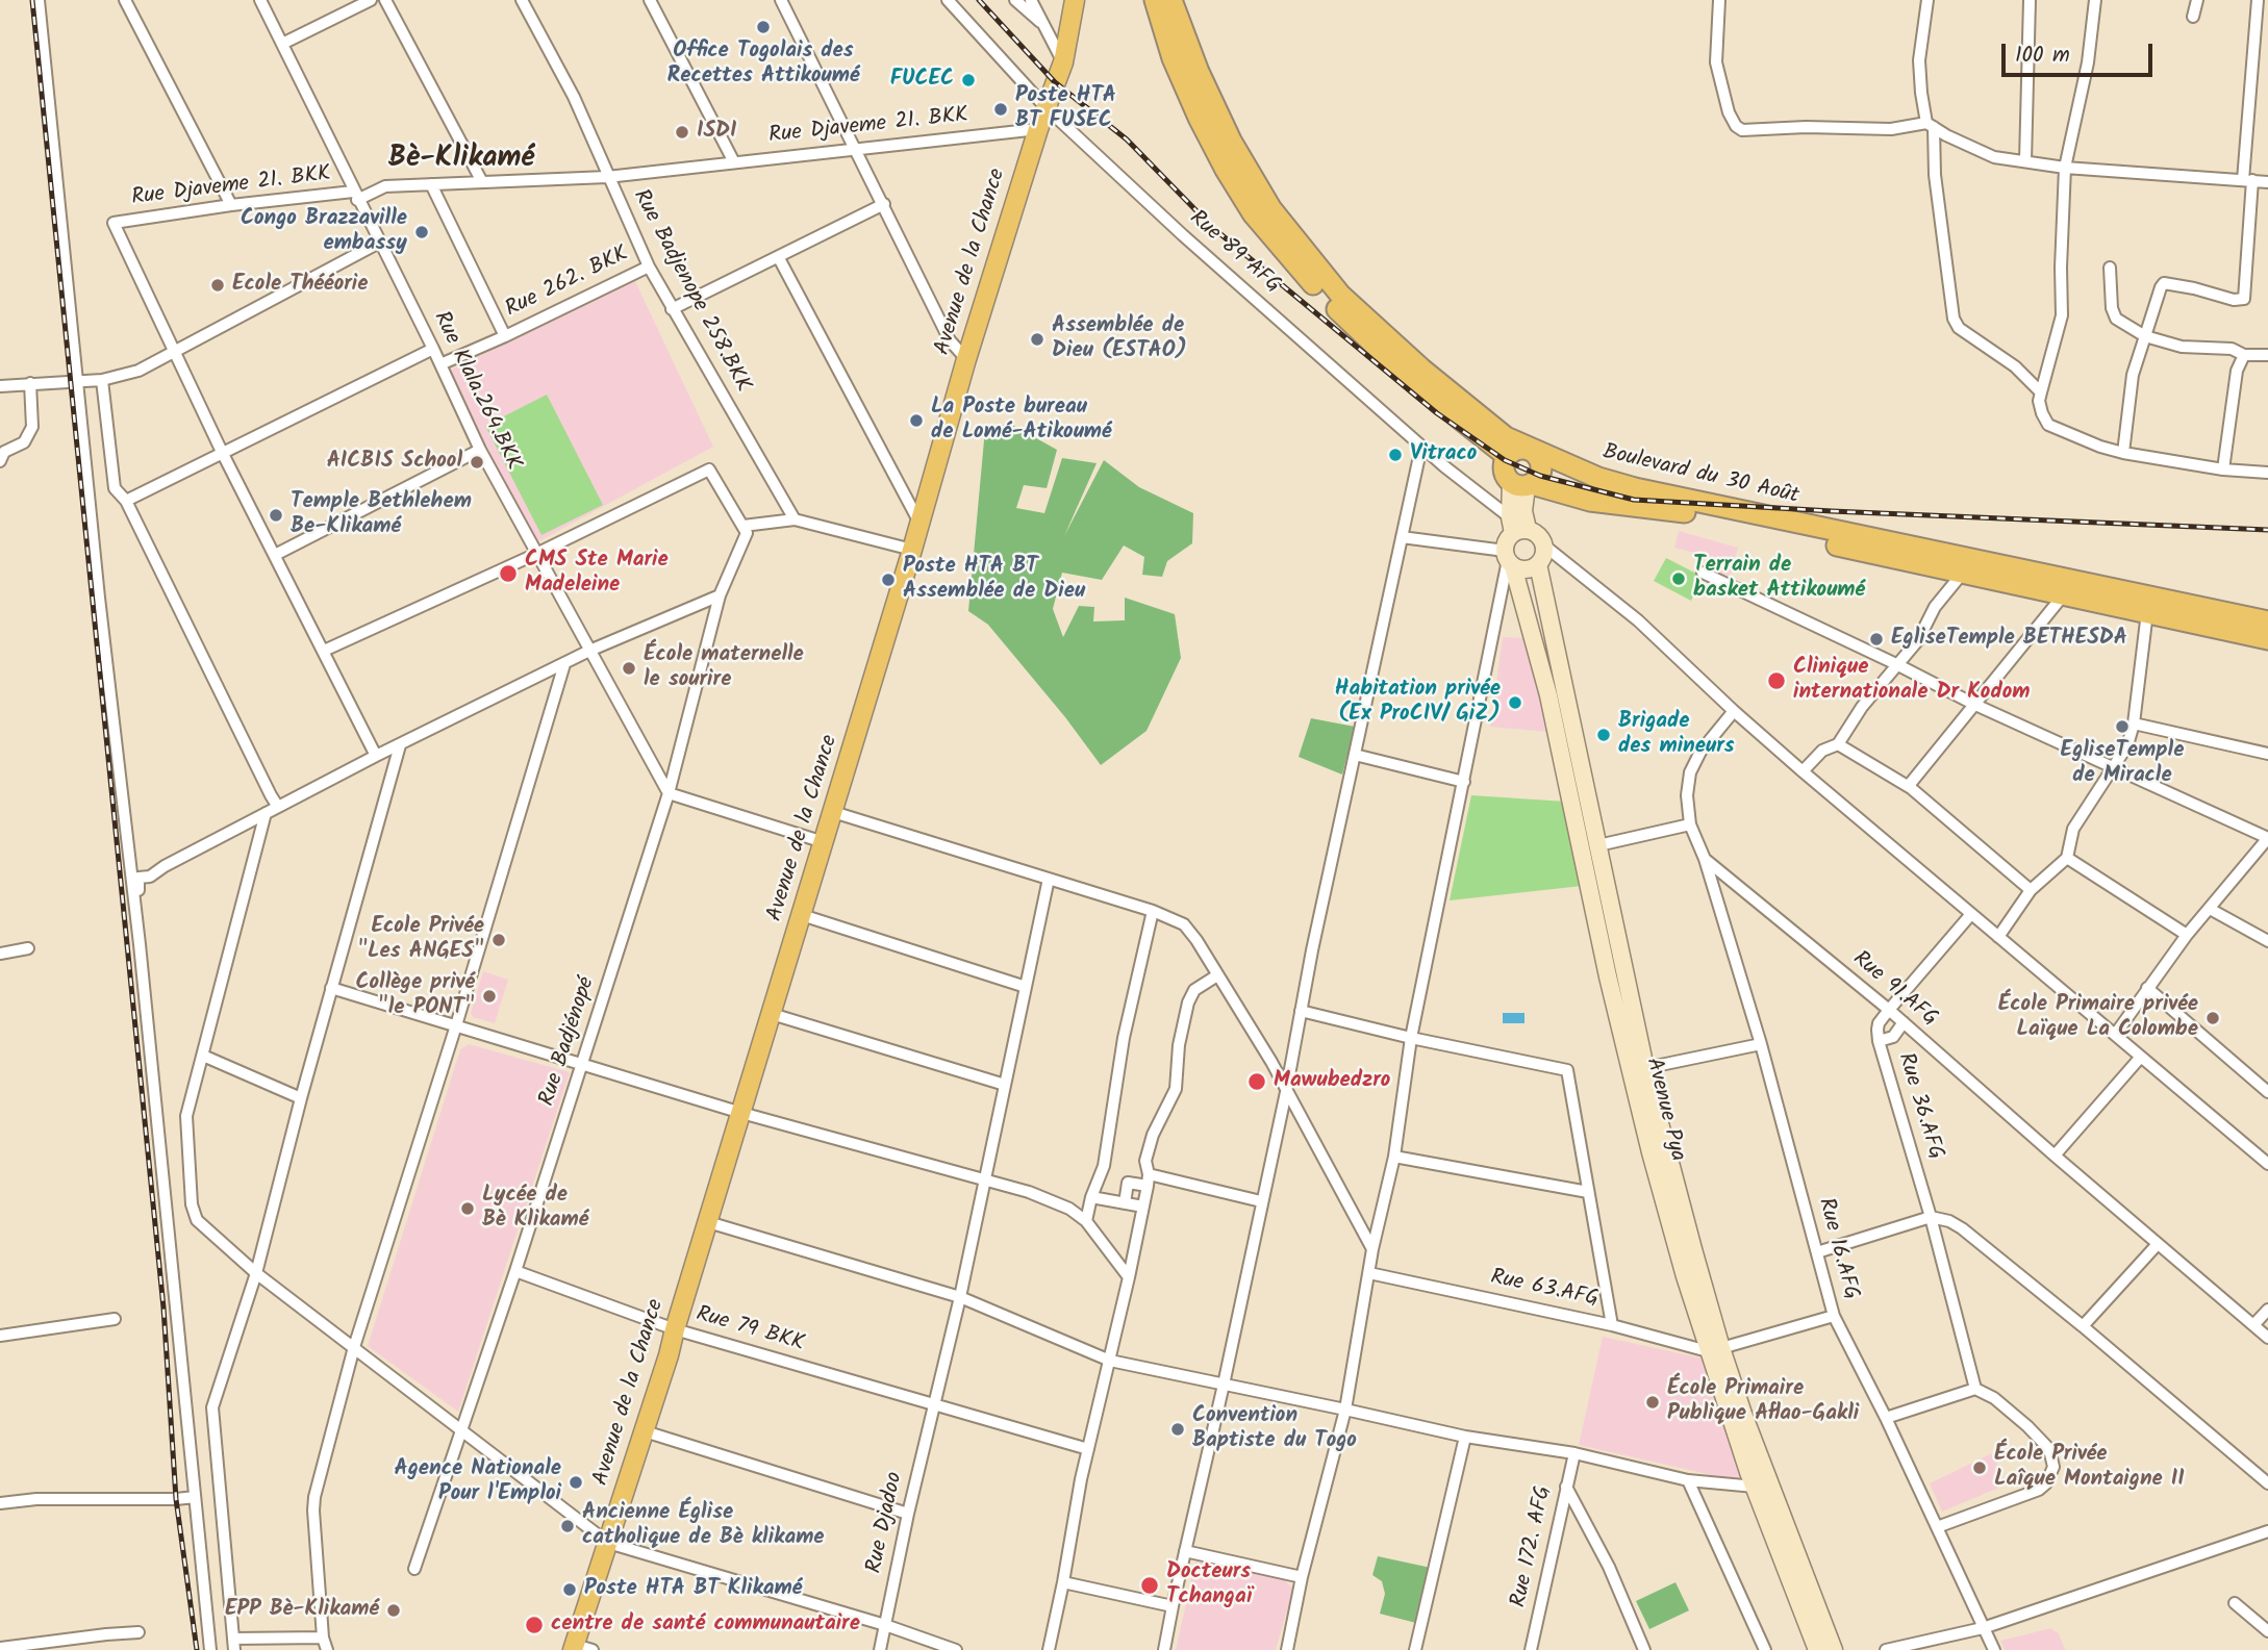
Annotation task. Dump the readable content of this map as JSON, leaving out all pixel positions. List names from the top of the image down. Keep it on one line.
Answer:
{"streets":{"highway":["Boulevard du 30 Août"],"main road":["Avenue de la Chance","Avenue Pya"],"street":["Rue Djaveme 21. BKK","Rue 89 AFG","Rue 262. BKK","Rue Badjenope 258.BKK","Rue Klala.264.BKK","Rue 91.AFG","Rue Badjénopé","Rue 36.AFG","Rue 16.AFG","Rue 63.AFG","Rue 79 BKK","Rue Djadoo","Rue 172. AFG"]},"crossings":[["Rue Djaveme 21. BKK","Avenue de la Chance"],["Rue Djaveme 21. BKK","Rue 262. BKK"],["Rue Djaveme 21. BKK","Rue Badjenope 258.BKK"],["Rue Djaveme 21. BKK","Rue Klala.264.BKK"],["Rue 89 AFG","Avenue de la Chance"],["Rue 89 AFG","Avenue Pya"],["Avenue de la Chance","Rue 79 BKK"],["Rue 262. BKK","Rue Badjenope 258.BKK"],["Rue 262. BKK","Rue Klala.264.BKK"],["Rue Klala.264.BKK","Rue Badjénopé"],["Rue 91.AFG","Rue 36.AFG"],["Rue 91.AFG","Rue 16.AFG"],["Rue Badjénopé","Rue 79 BKK"],["Avenue Pya","Rue 63.AFG"],["Rue 79 BKK","Rue Djadoo"]],"districts":["Bè-Klikamé"],"places":["Office Togolais des Recettes Attikoumé","FUCEC","Poste HTA BT FUSEC","ISDI","Congo Brazzaville embassy","Ecole Thééorie","Assemblée de Dieu (ESTAO)","La Poste bureau de Lomé-Atikoumé","Vitraco","AICBIS School","Temple Bethlehem Be-Klikamé","CMS Ste Marie Madeleine","Terrain de basket Attikoumé","Poste HTA BT Assemblée de Dieu","EgliseTemple BETHESDA","École maternelle le sourire","Clinique internationale Dr Kodom","Habitation privée (Ex ProCIV/ GiZ)","EgliseTemple de Miracle","Brigade des mineurs","Ecole Privée \"Les ANGES\"","Collège privé \"le PONT\"","École Primaire privée Laïque La Colombe","Mawubedzro","Lycée de Bè Klikamé","École Primaire Publique Aflao-Gakli","Convention Baptiste du Togo","École Privée Laîque Montaigne II","Agence Nationale Pour l'Emploi","Ancienne Église catholique de Bè klikame","Docteurs Tchangaï","Poste HTA BT Klikamé","EPP Bè-Klikamé","centre de santé communautaire"],"scale_bar":"100 m"}
